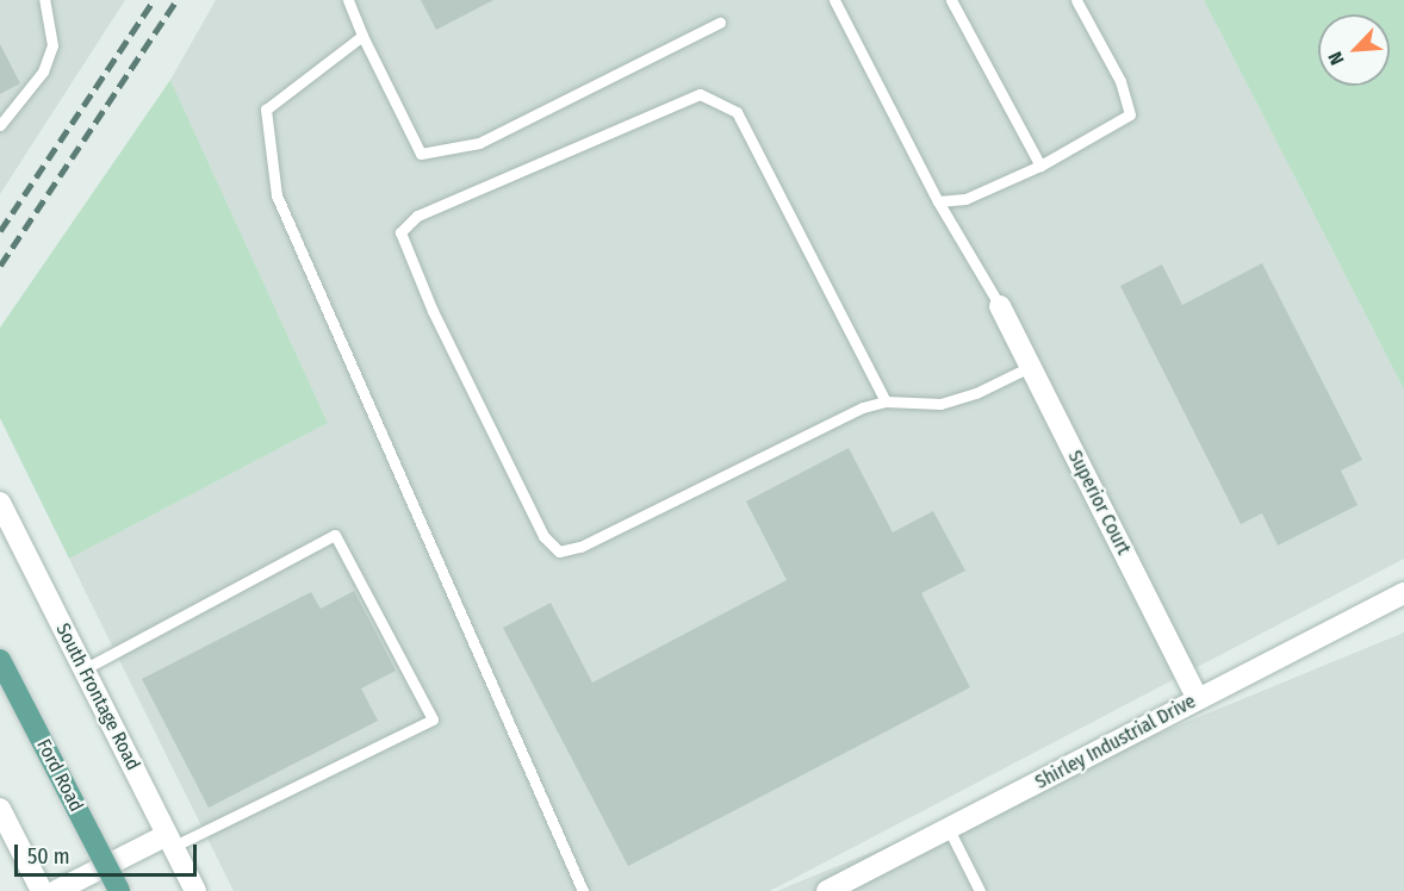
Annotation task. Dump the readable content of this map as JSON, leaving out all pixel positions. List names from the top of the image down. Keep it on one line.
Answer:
{"streets":{"main road":["Ford Road"],"street":["Superior Court","South Frontage Road","Shirley Industrial Drive"]},"crossings":[["Superior Court","Shirley Industrial Drive"]],"scale_bar":"50 m","north":"bottom left"}
